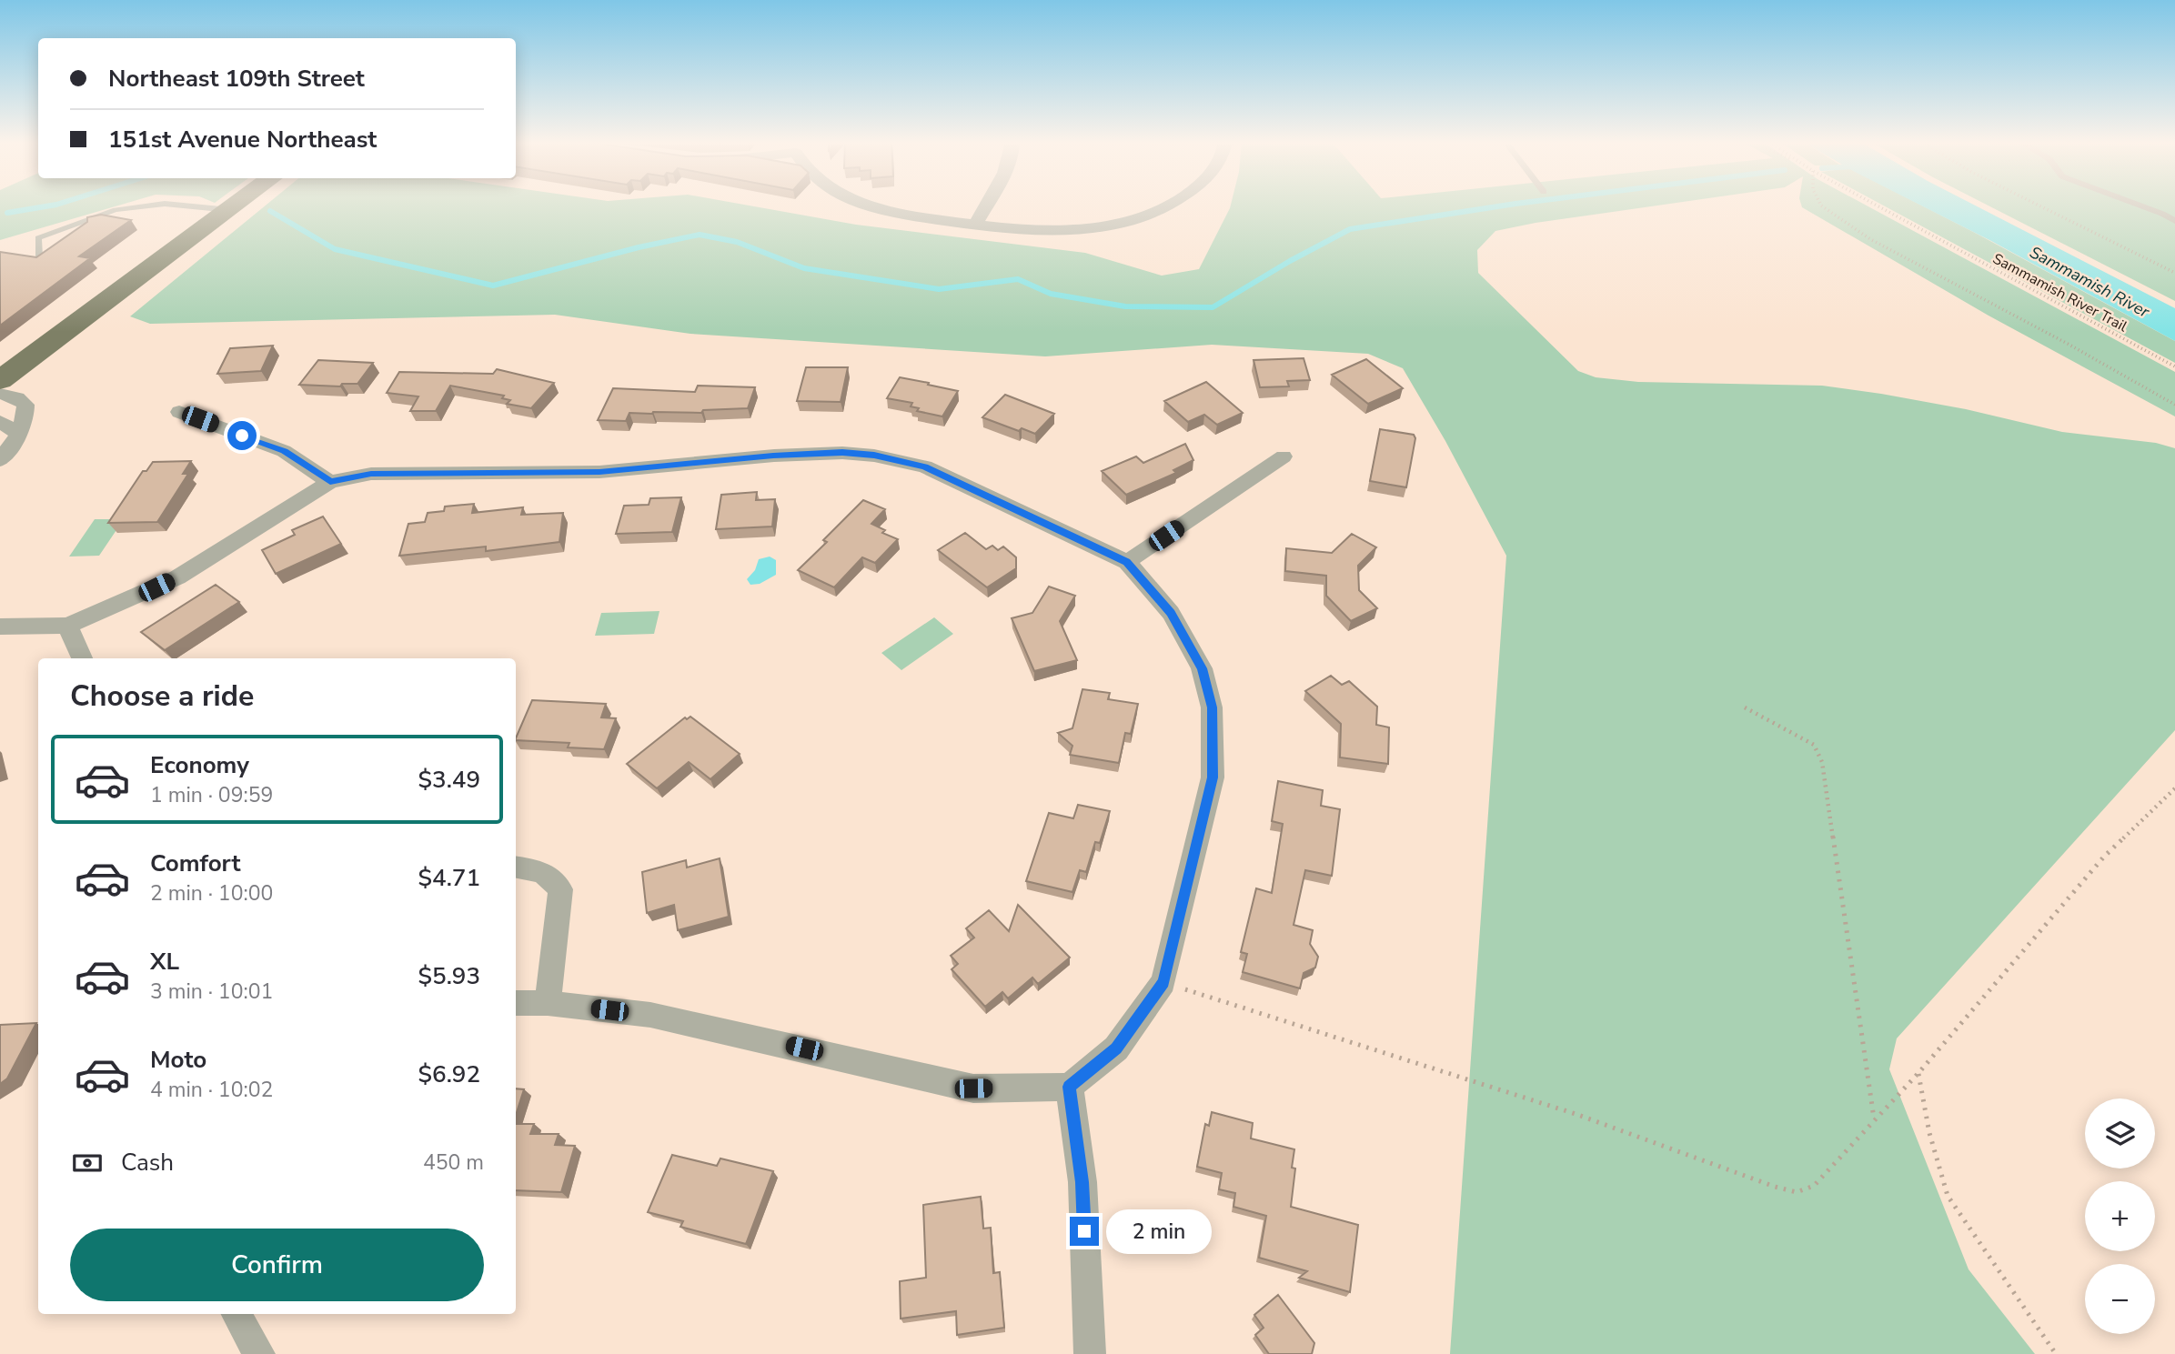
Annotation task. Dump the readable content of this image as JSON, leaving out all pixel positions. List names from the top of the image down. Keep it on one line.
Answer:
{"streets":{"path":["Sammamish River Trail"]},"water":["Sammamish River"],"page":{"banner":["Northeast 109th Street","151st Avenue Northeast"],"heading":"Choose a ride","list":[{"name":"Economy","note":"1 min · 09:59","value":"$3.49"},{"name":"Comfort","note":"2 min · 10:00","value":"$4.71"},{"name":"XL","note":"3 min · 10:01","value":"$5.93"},{"name":"Moto","note":"4 min · 10:02","value":"$6.92"}],"map_buttons":["+","−"],"pay":["Cash","450 m"],"bubble":"2 min","buttons":"Confirm"}}
